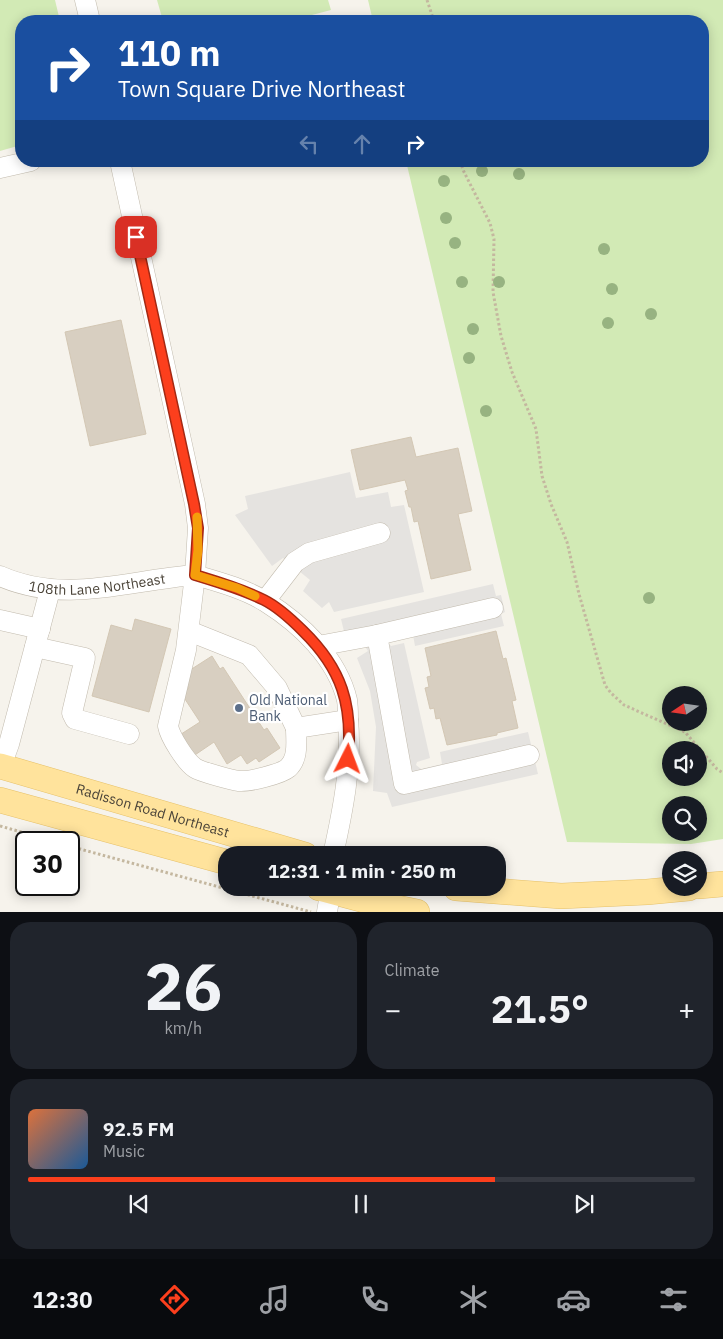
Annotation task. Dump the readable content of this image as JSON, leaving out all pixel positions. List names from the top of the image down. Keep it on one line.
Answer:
{"streets":{"main road":["Radisson Road Northeast"],"street":["108th Lane Northeast"]},"places":["Old National Bank"],"north":"left","page":{"turn":["110 m","Town Square Drive Northeast"],"limit":"30","trip":"12:31 · 1 min · 250 m","tile":[["26","km/h"],"Climate"],"heat":["−","21.5°","+"],"song":["92.5 FM","Music"],"tabs":"12:30"}}
